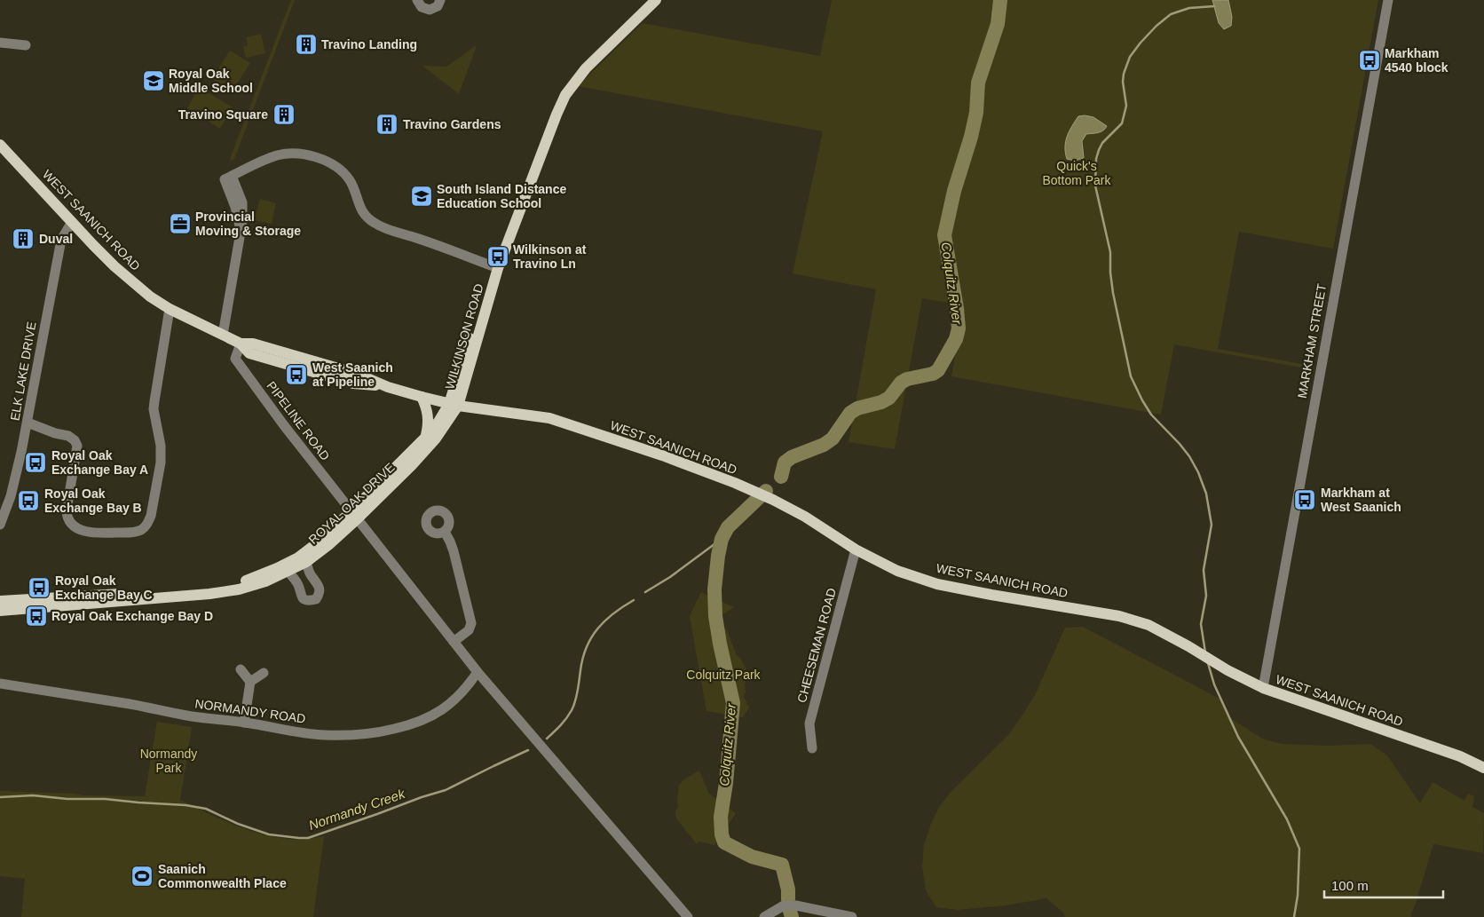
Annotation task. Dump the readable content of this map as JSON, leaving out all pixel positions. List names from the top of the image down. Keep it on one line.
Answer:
{"streets":{"main road":["WEST SAANICH ROAD","WILKINSON ROAD","ROYAL OAK DRIVE"],"street":["MARKHAM STREET","ELK LAKE DRIVE","PIPELINE ROAD","CHEESEMAN ROAD","NORMANDY ROAD"]},"crossings":[["WEST SAANICH ROAD","WILKINSON ROAD"],["WEST SAANICH ROAD","MARKHAM STREET"],["WEST SAANICH ROAD","ELK LAKE DRIVE"],["WEST SAANICH ROAD","PIPELINE ROAD"],["WEST SAANICH ROAD","ROYAL OAK DRIVE"],["WEST SAANICH ROAD","CHEESEMAN ROAD"],["WILKINSON ROAD","ROYAL OAK DRIVE"],["PIPELINE ROAD","ROYAL OAK DRIVE"]],"water":["Colquitz River","Normandy Creek"],"parks":["Quick's Bottom Park","Colquitz Park","Normandy Park"],"places":{"building":["Travino Landing","Travino Square","Travino Gardens","Duval"],"bus stop":["Markham 4540 block","Wilkinson at Travino Ln","West Saanich at Pipeline","Royal Oak Exchange Bay A","Markham at West Saanich","Royal Oak Exchange Bay B","Royal Oak Exchange Bay C","Royal Oak Exchange Bay D"],"school or university":["Royal Oak Middle School","South Island Distance Education School"],"office":["Provincial Moving & Storage"],"sports":["Saanich Commonwealth Place"]},"scale_bar":"100 m"}
